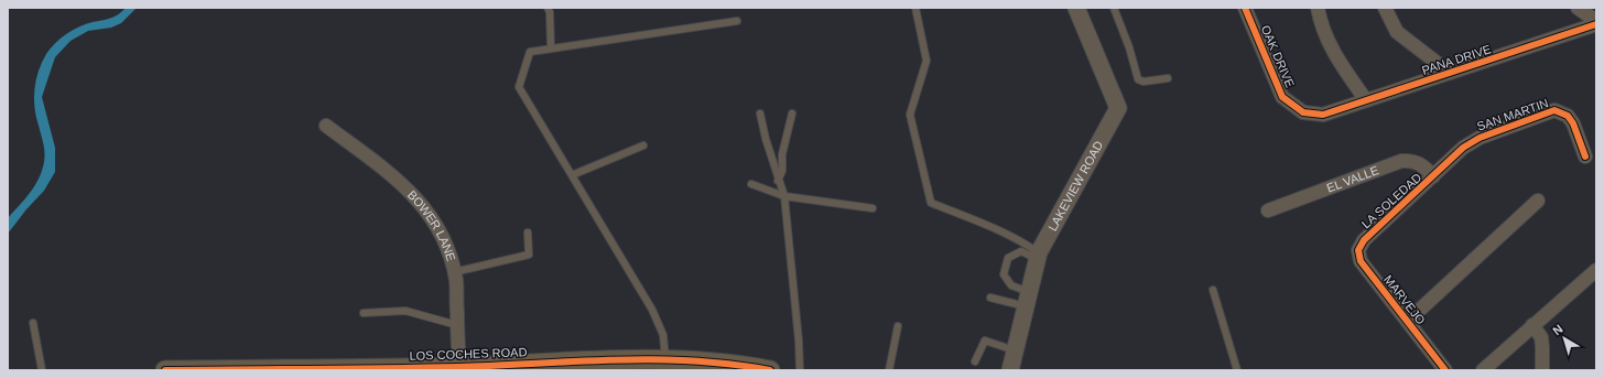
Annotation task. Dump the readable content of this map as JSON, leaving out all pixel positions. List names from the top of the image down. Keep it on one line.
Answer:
{"streets":{"main road":["LOS COCHES ROAD"],"street":["OAK DRIVE","PANA DRIVE","SAN MARTIN","EL VALLE","LAKEVIEW ROAD","LA SOLEDAD","BOWER LANE","MARVEJO"]},"crossings":[["OAK DRIVE","PANA DRIVE"],["SAN MARTIN","EL VALLE"],["SAN MARTIN","LA SOLEDAD"],["EL VALLE","LA SOLEDAD"],["LA SOLEDAD","MARVEJO"],["BOWER LANE","LOS COCHES ROAD"]],"north":"top left"}
